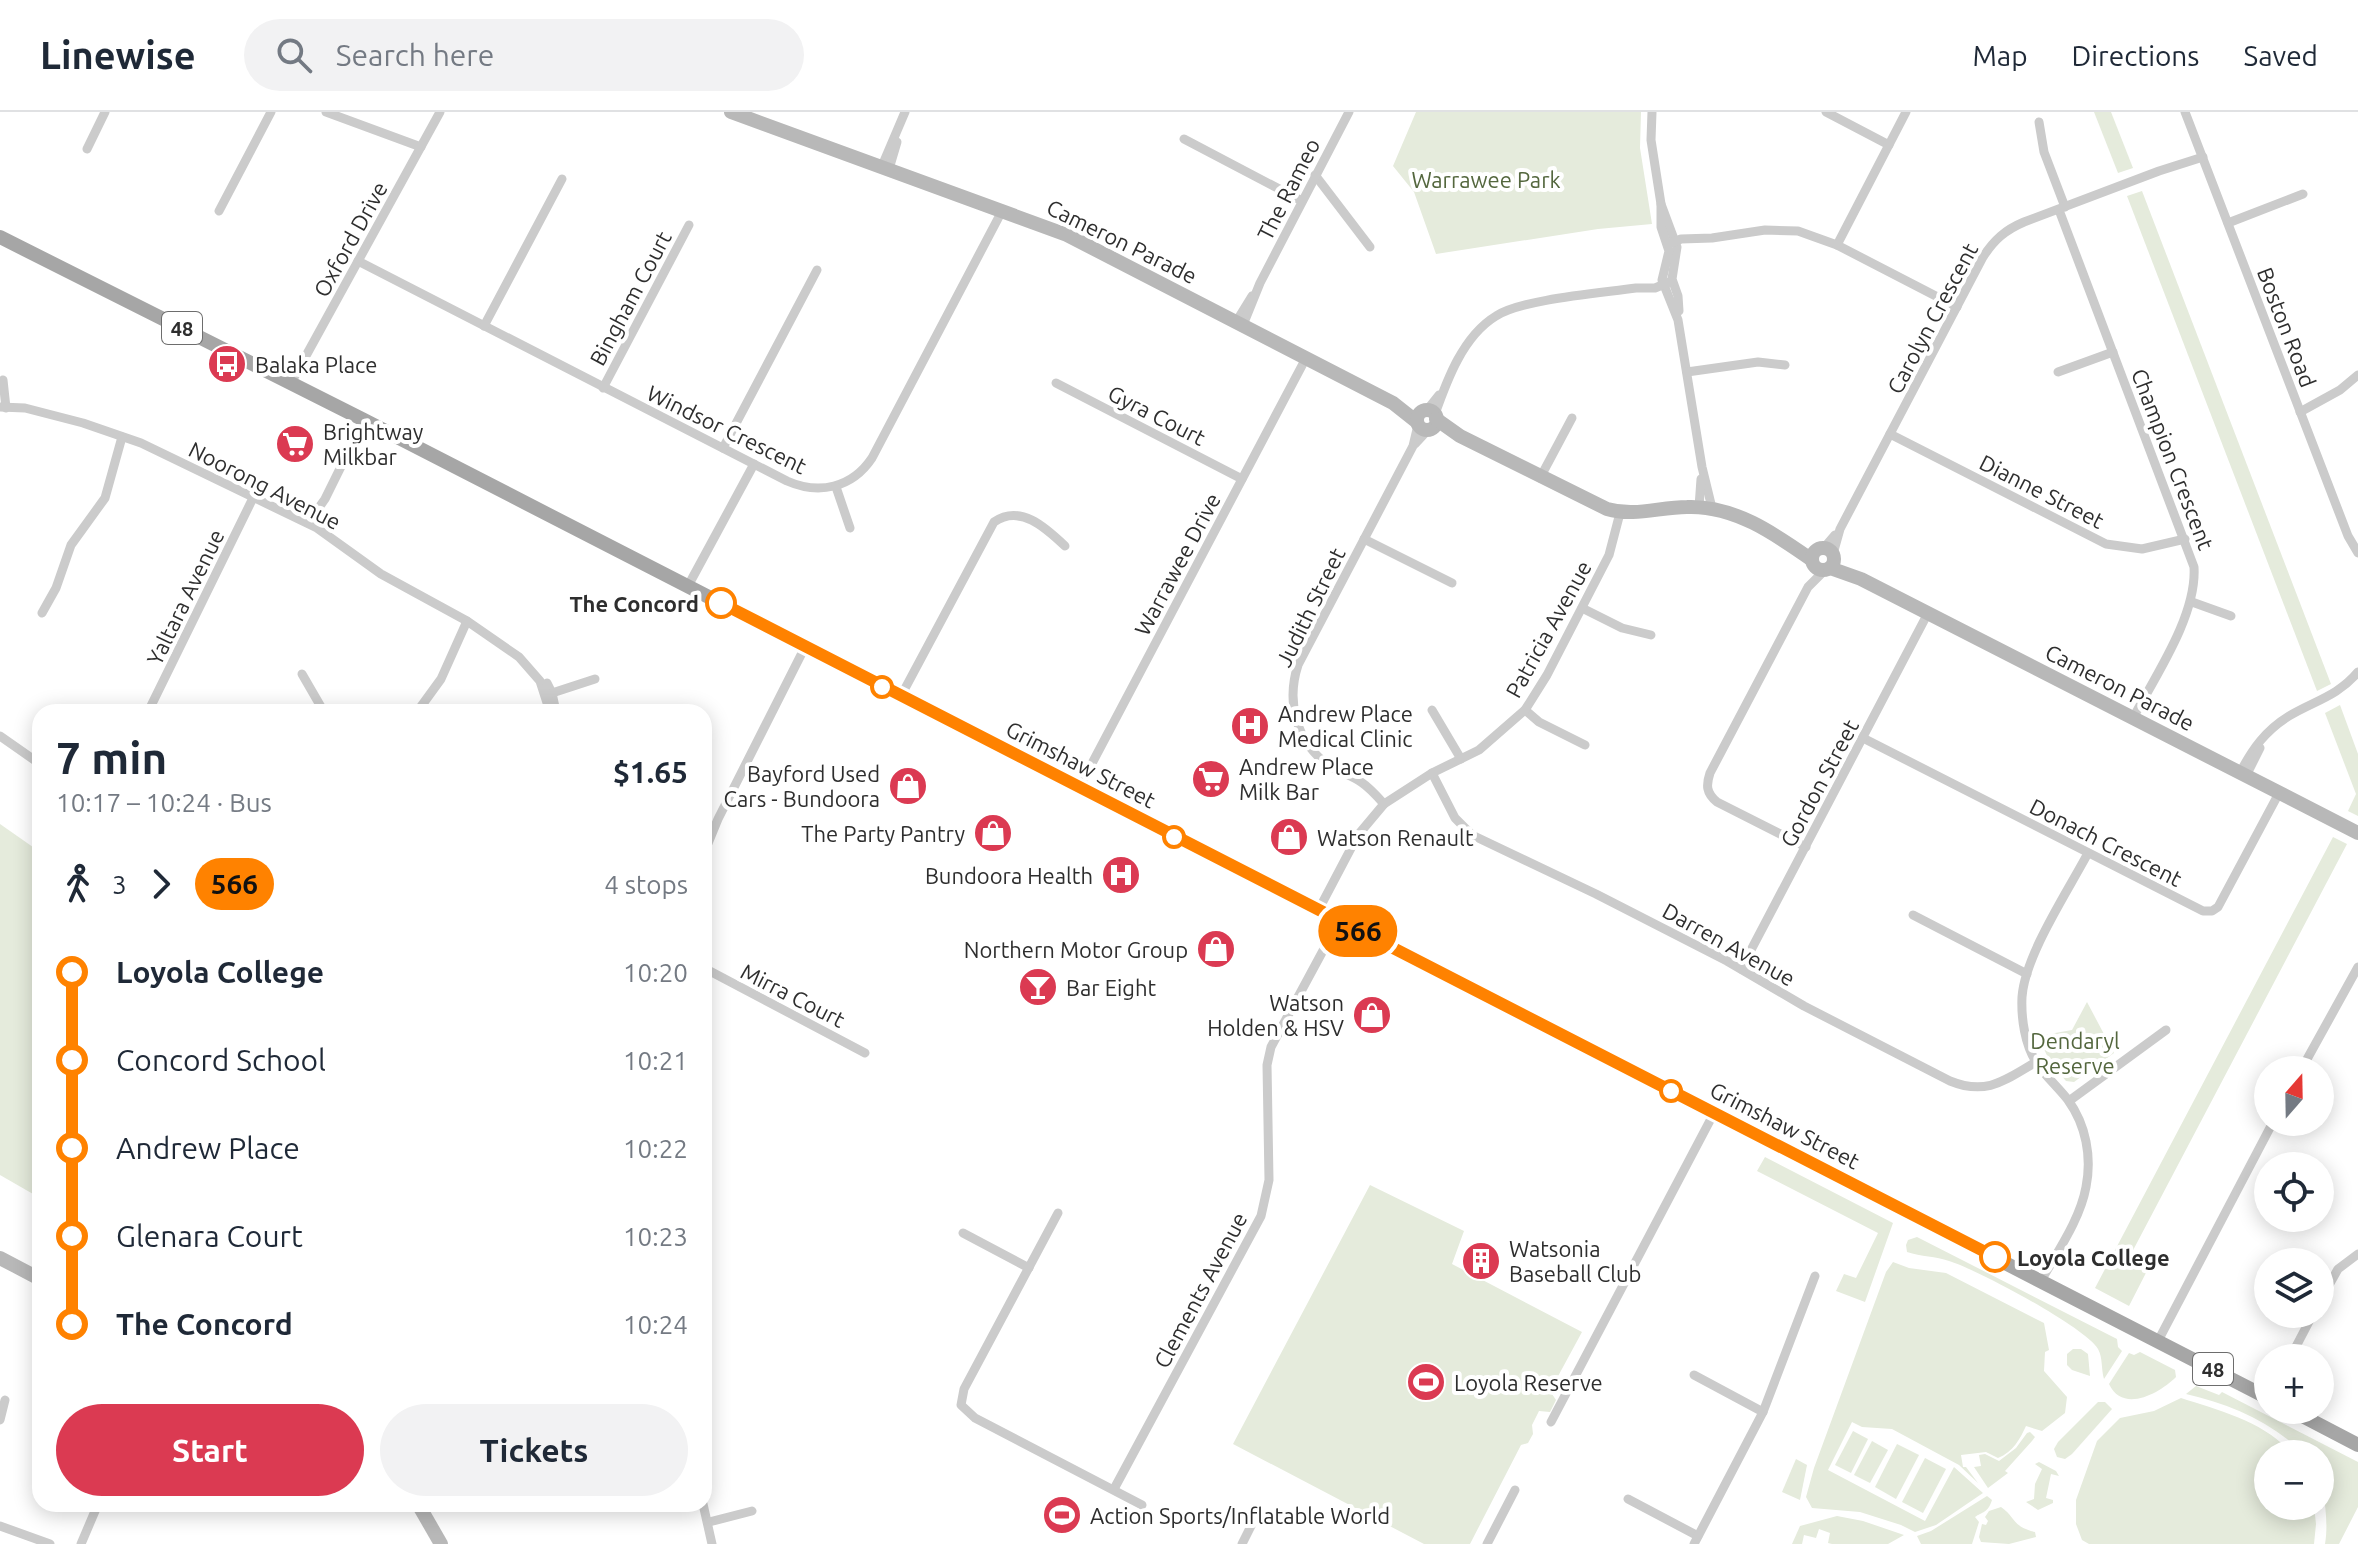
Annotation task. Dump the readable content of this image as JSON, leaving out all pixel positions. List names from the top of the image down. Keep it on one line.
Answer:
{"streets":{"main road":["48","Grimshaw Street"],"street":["The Rameo","Oxford Drive","Cameron Parade","Bingham Court","Carolyn Crescent","Boston Road","Gyra Court","Windsor Crescent","Champion Crescent","Noorong Avenue","Dianne Street","Warrawee Drive","Yaltara Avenue","Judith Street","Patricia Avenue","Gordon Street","Donach Crescent","Darren Avenue","Mirra Court","Clements Avenue"]},"crossings":[["The Rameo","Cameron Parade"],["Oxford Drive","Windsor Crescent"],["Oxford Drive","Grimshaw Street"],["Cameron Parade","Carolyn Crescent"],["Cameron Parade","Champion Crescent"],["Cameron Parade","Warrawee Drive"],["Cameron Parade","Judith Street"],["Cameron Parade","Patricia Avenue"],["Cameron Parade","Gordon Street"],["Cameron Parade","Donach Crescent"],["Bingham Court","Windsor Crescent"],["Carolyn Crescent","Boston Road"],["Carolyn Crescent","Champion Crescent"],["Carolyn Crescent","Dianne Street"],["Carolyn Crescent","Gordon Street"],["Gyra Court","Warrawee Drive"],["Champion Crescent","Dianne Street"],["Noorong Avenue","Yaltara Avenue"],["Warrawee Drive","Grimshaw Street"],["Judith Street","Patricia Avenue"],["Patricia Avenue","Grimshaw Street"],["Patricia Avenue","Darren Avenue"],["Grimshaw Street","Clements Avenue"],["Gordon Street","Donach Crescent"],["Gordon Street","Darren Avenue"]],"parks":["Warrawee Park","Dendaryl Reserve"],"places":{"bus stop":["Balaka Place"],"supermarket":["Brightway Milkbar","Andrew Place Milk Bar"],"other":["The Concord","Loyola College"],"hospital":["Andrew Place Medical Clinic","Bundoora Health"],"shop":["Bayford Used Cars - Bundoora","The Party Pantry","Watson Renault","Northern Motor Group","Watson Holden & HSV"],"bar":["Bar Eight"],"building":["Watsonia Baseball Club"],"sports":["Loyola Reserve","Action Sports/Inflatable World"]},"lines":["bus line 566"],"north":"top","page":{"header":"Linewise","search":"Search here","nav":["Map","Directions","Saved"],"on_map":"566","heading":["7 min","10:17 – 10:24 · Bus","$1.65"],"legs":["3","566","4 stops"],"list":[{"name":"Loyola College","value":"10:20"},{"name":"Concord School","value":"10:21"},{"name":"Andrew Place","value":"10:22"},{"name":"Glenara Court","value":"10:23"},{"name":"The Concord","value":"10:24"}],"map_buttons":["+","−"],"buttons":["Start","Tickets"]}}
